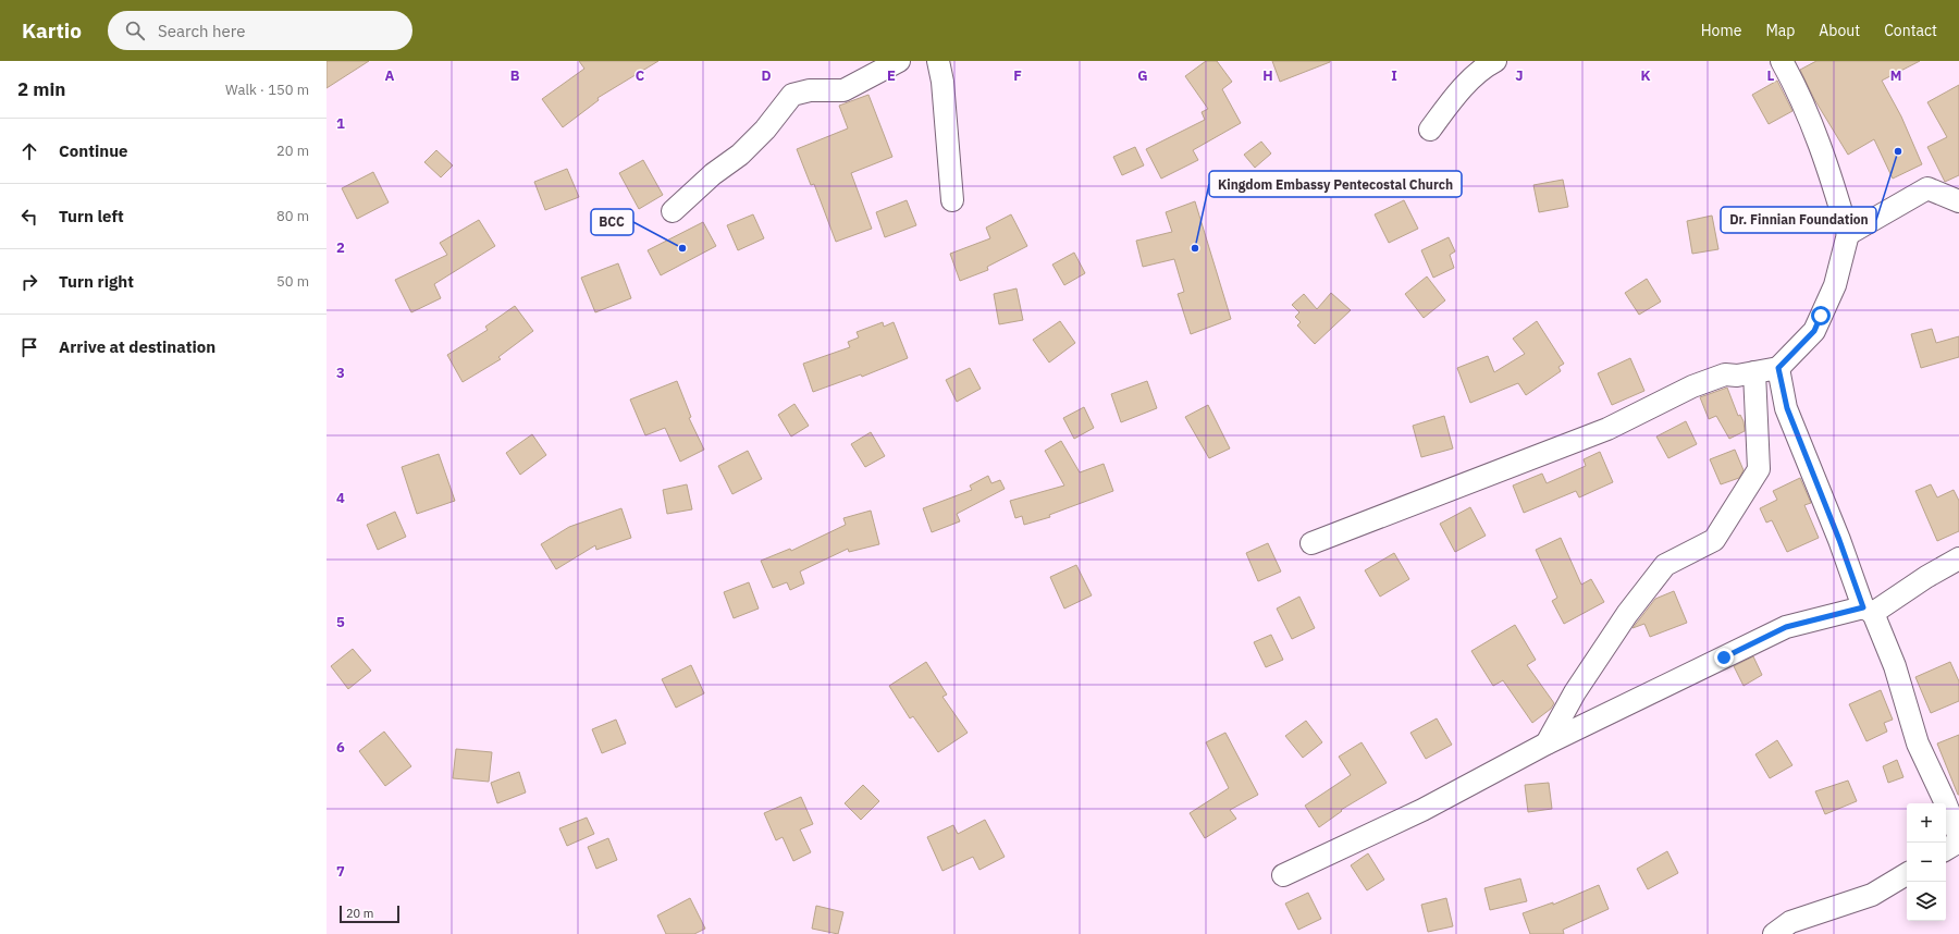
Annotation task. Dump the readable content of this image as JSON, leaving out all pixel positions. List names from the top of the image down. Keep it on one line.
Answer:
{"places":["Dr. Finnian Foundation","BCC","Kingdom Embassy Pentecostal Church"],"scale_bar":"20 m","page":{"header":"Kartio","search":"Search here","nav":["Home","Map","About","Contact"],"heading":["2 min","Walk · 150 m"],"list":[["Continue","20 m"],["Turn left","80 m"],["Turn right","50 m"],"Arrive at destination"],"map_buttons":["+","−"],"scale":"20 m"},"grid":{"columns":["A","B","C","D","E","F","G","H","I","J","K","L","M"],"rows":["1","2","3","4","5","6","7"]}}
